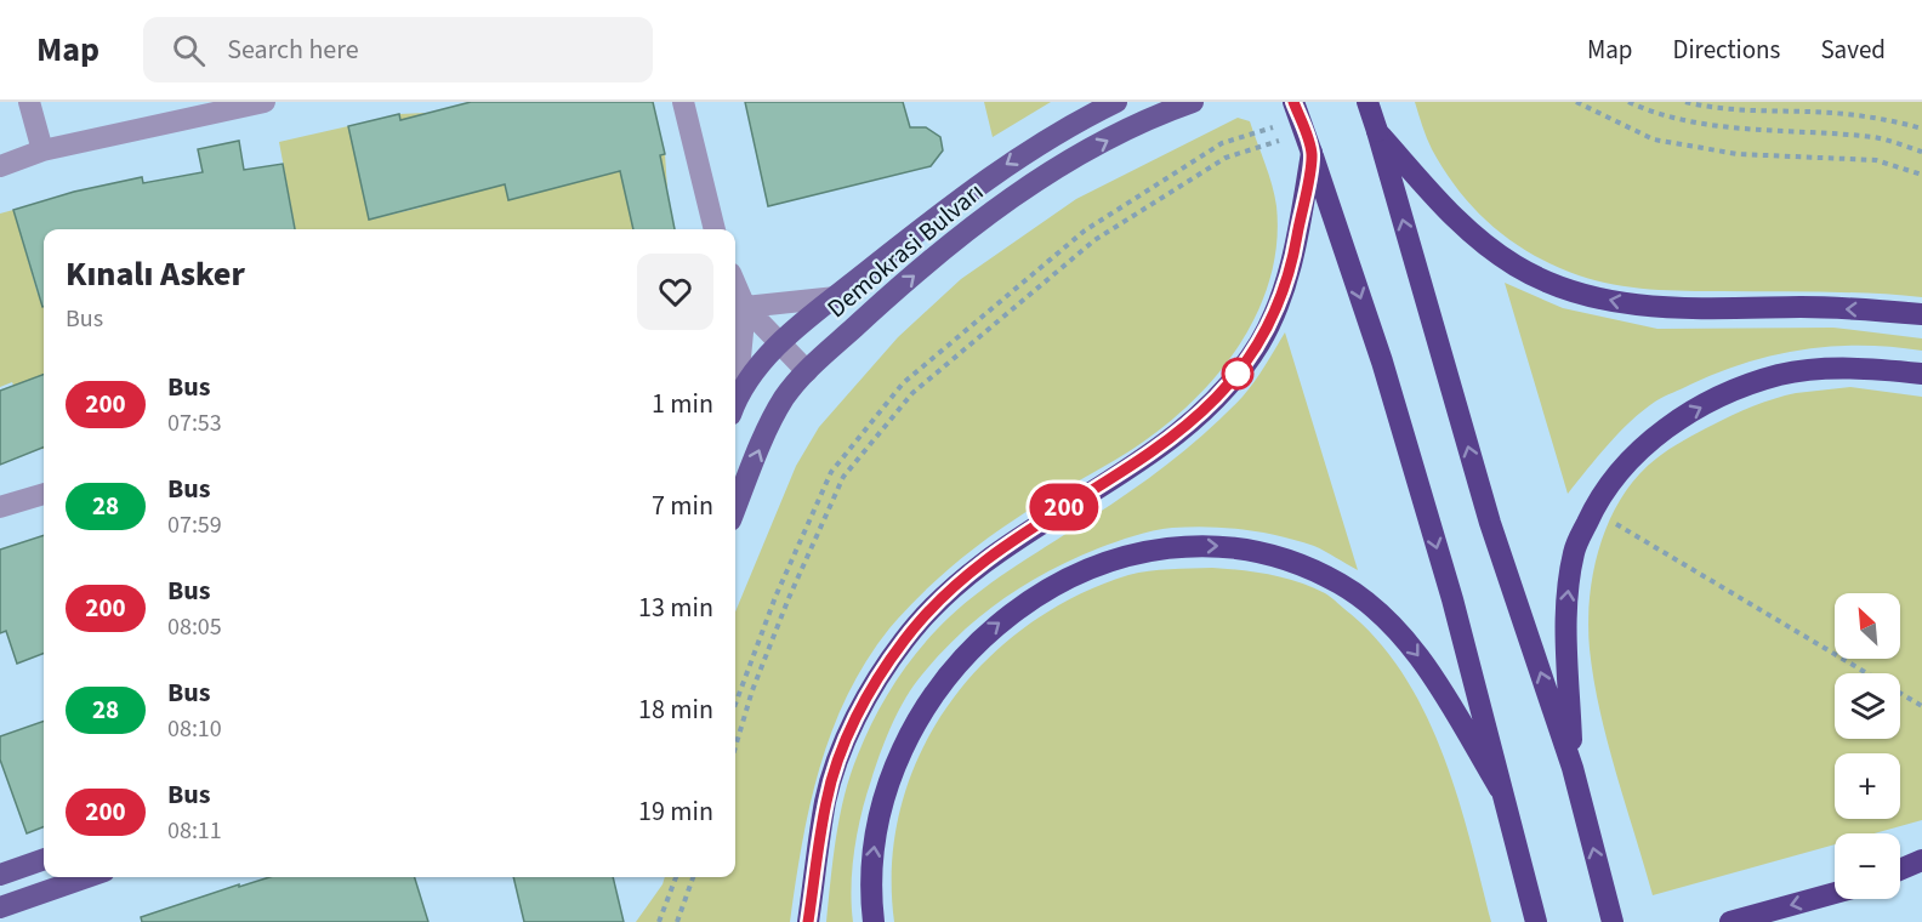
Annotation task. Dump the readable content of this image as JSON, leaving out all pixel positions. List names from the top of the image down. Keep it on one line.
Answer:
{"streets":{"main road":["Demokrasi Bulvarı"]},"lines":["bus line 200"],"north":"top left","page":{"header":"Map","search":"Search here","nav":["Map","Directions","Saved"],"on_map":"200","heading":["Kınalı Asker","Bus"],"list":[{"mark":"200","name":"Bus","note":"07:53","value":"1 min"},{"mark":"28","name":"Bus","note":"07:59","value":"7 min"},{"mark":"200","name":"Bus","note":"08:05","value":"13 min"},{"mark":"28","name":"Bus","note":"08:10","value":"18 min"},{"mark":"200","name":"Bus","note":"08:11","value":"19 min"}],"map_buttons":["+","−"]}}
